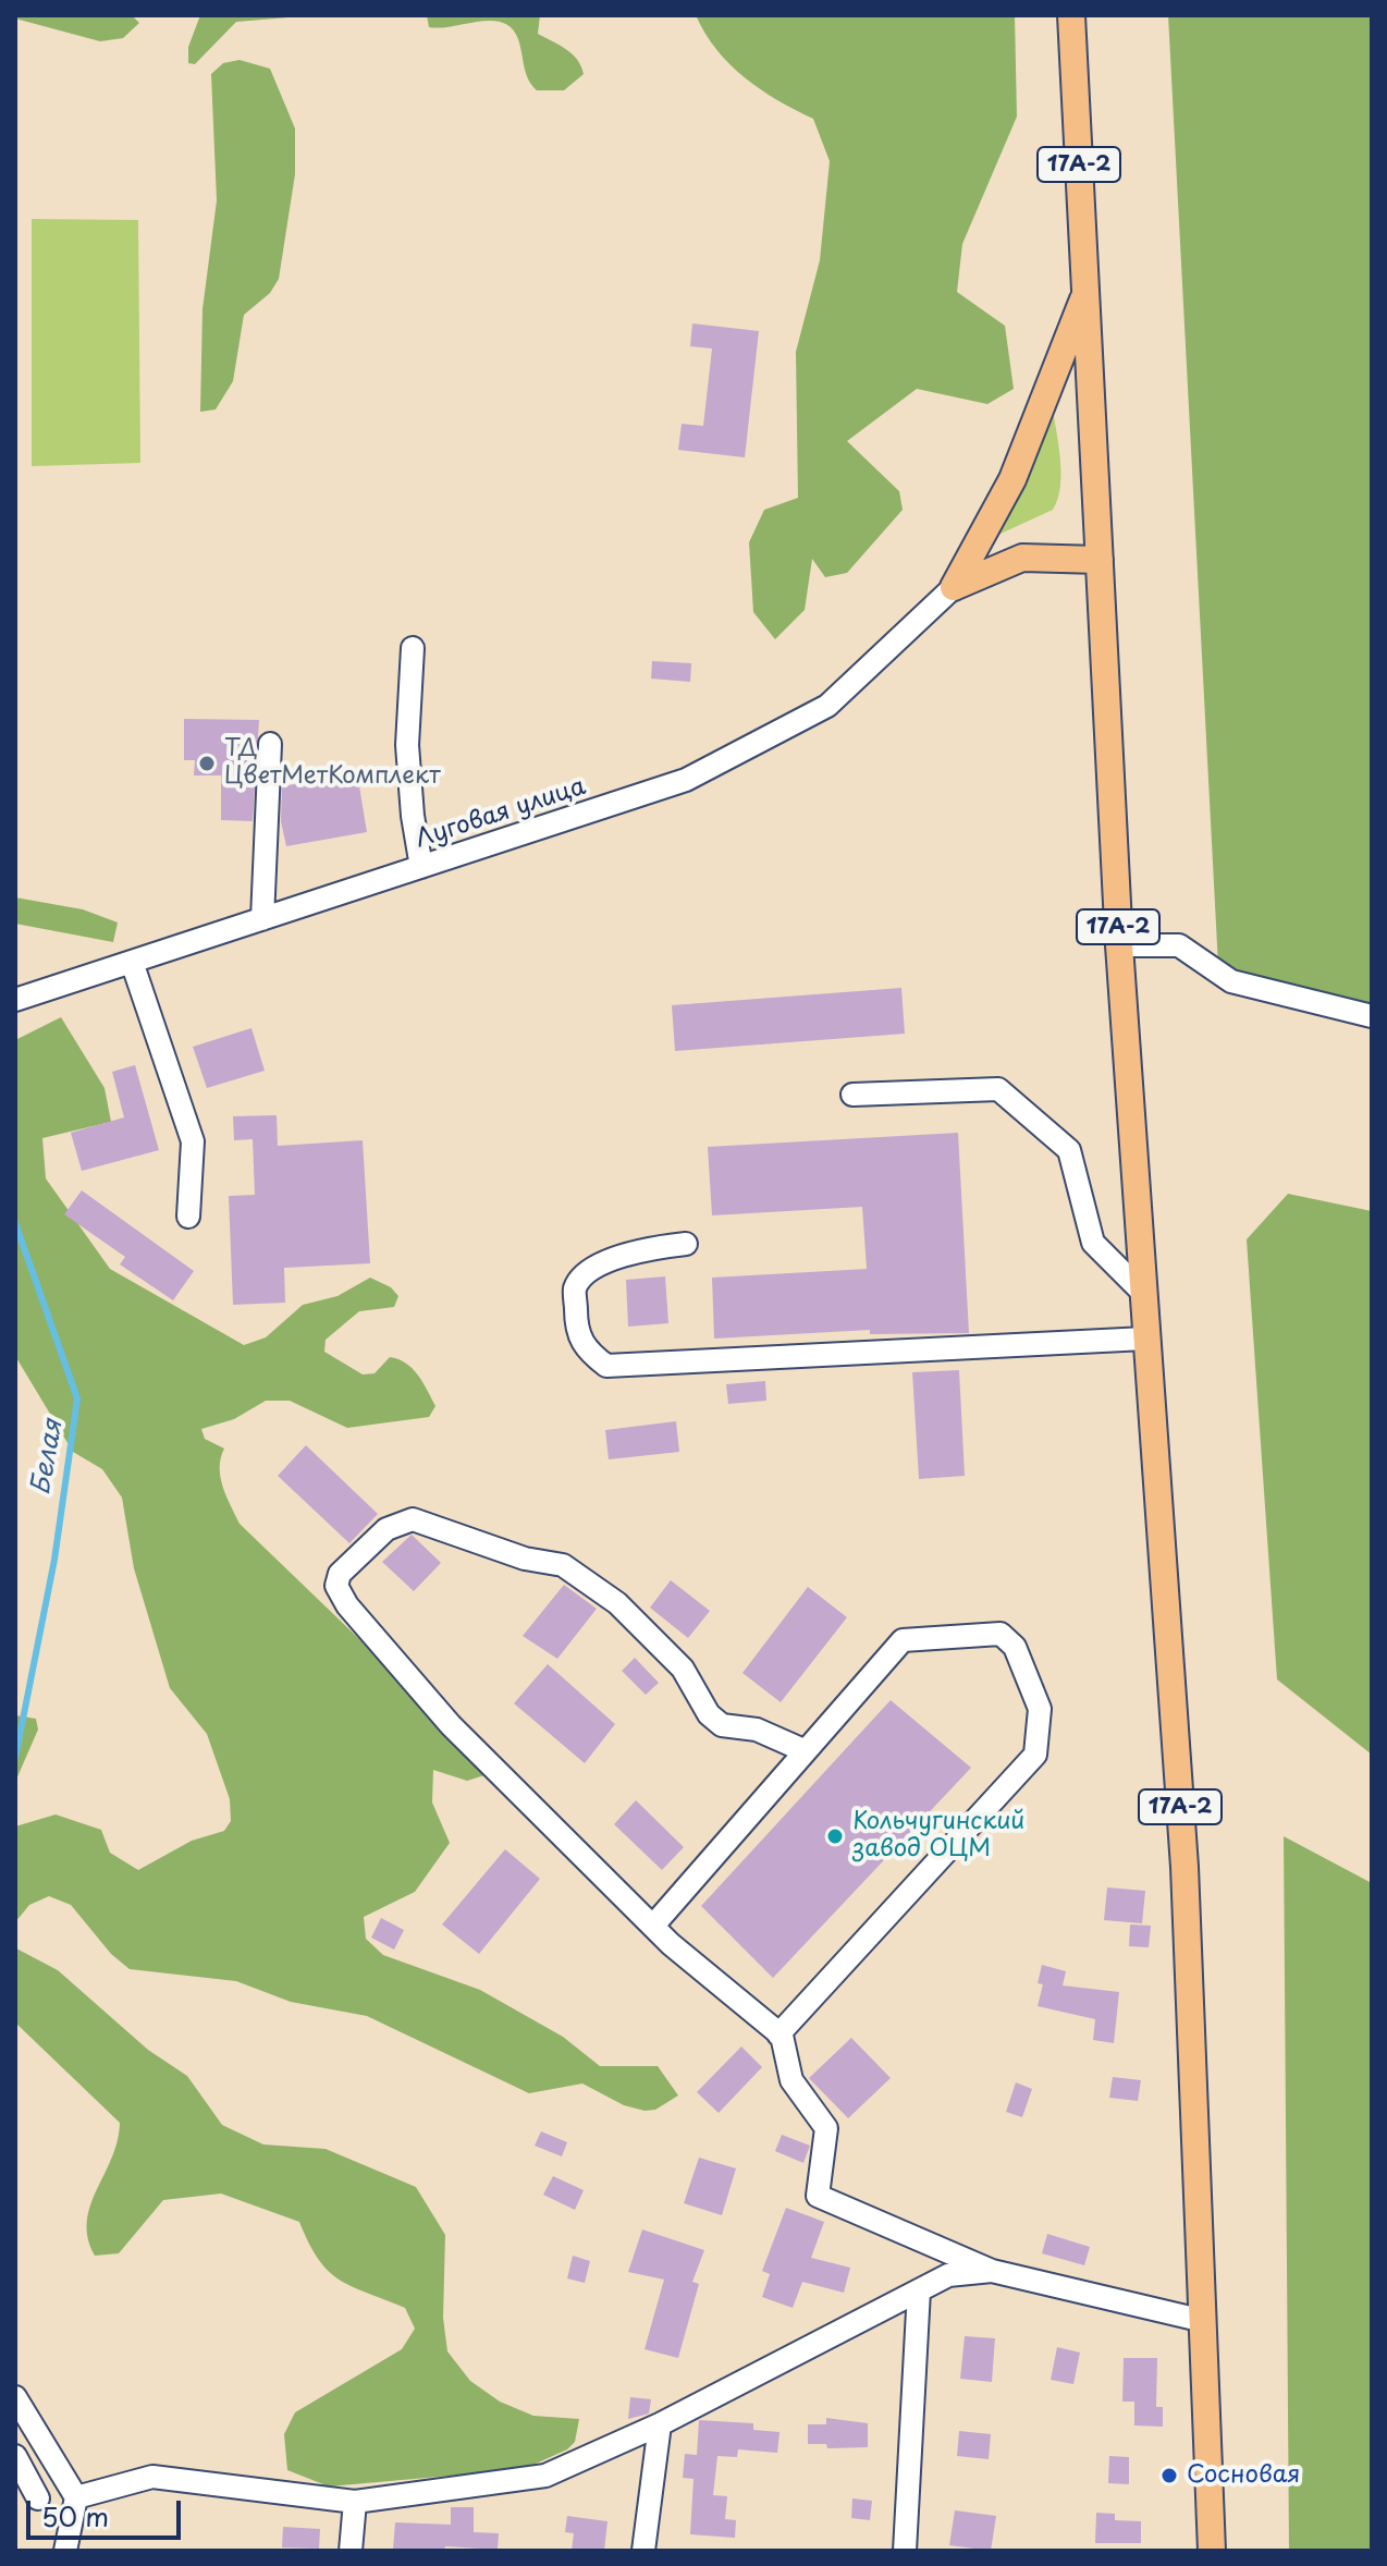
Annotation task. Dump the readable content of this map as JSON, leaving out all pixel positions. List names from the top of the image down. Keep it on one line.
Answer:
{"streets":{"main road":["17А-2"],"street":["Луговая улица"]},"water":["Белая"],"places":["ТД ЦветМетКомплект","Кольчугинский завод ОЦМ","Сосновая"],"scale_bar":"50 m"}
